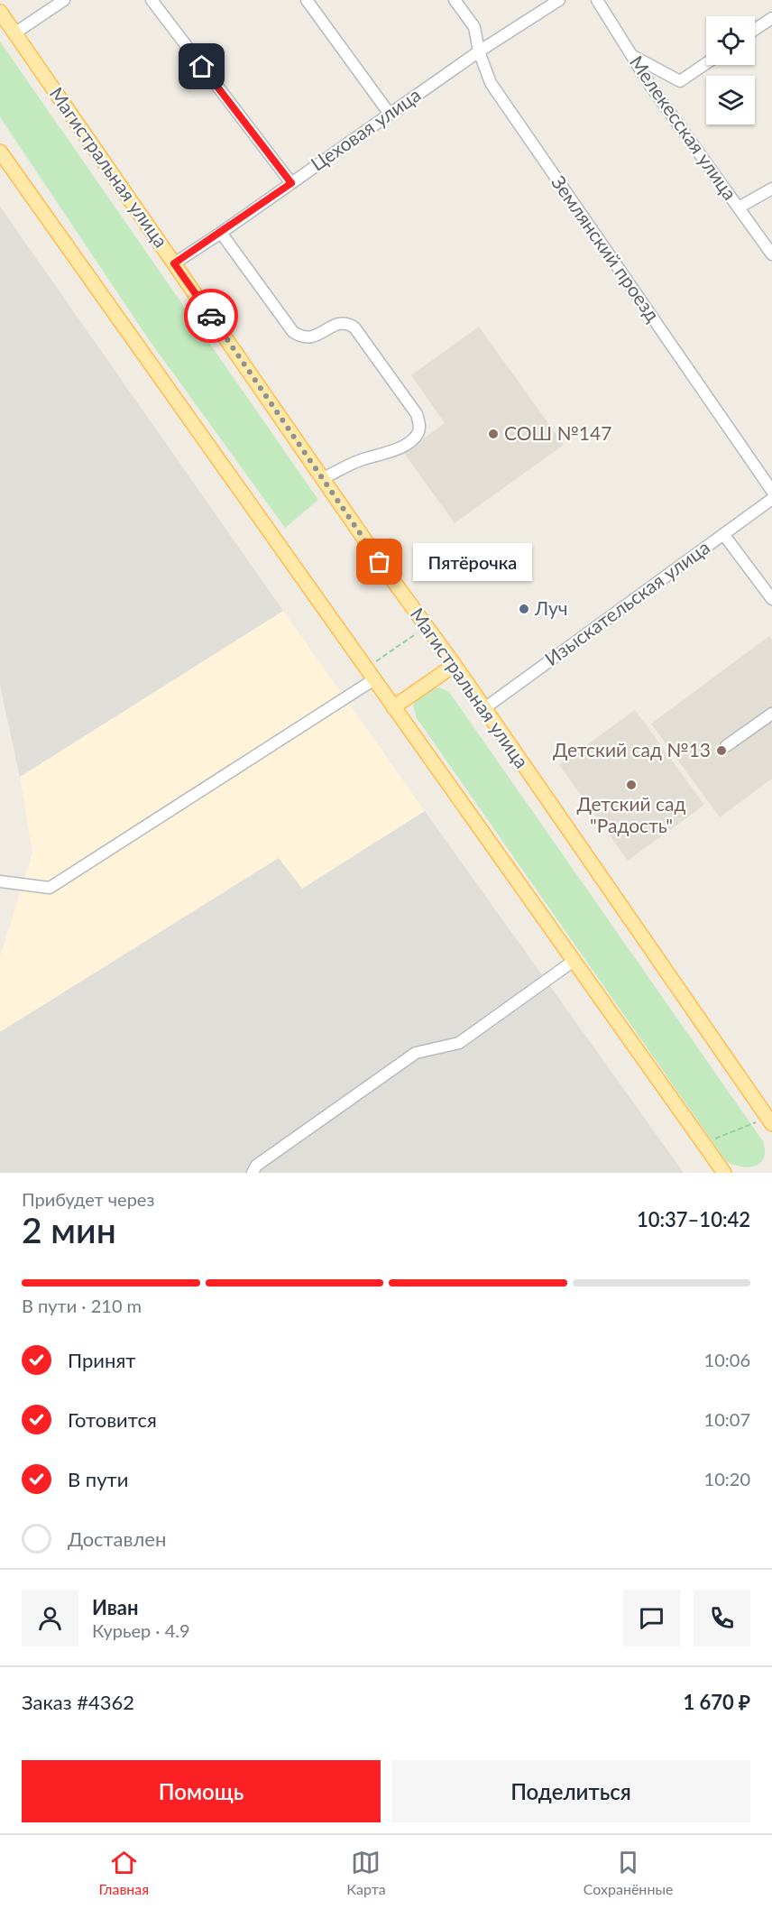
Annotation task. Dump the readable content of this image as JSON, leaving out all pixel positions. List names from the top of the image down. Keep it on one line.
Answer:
{"streets":{"main road":["Магистральная улица"],"street":["Мелекесская улица","Цеховая улица","Землянский проезд","Изыскательская улица"]},"crossings":[["Цеховая улица","Магистральная улица"],["Цеховая улица","Землянский проезд"],["Магистральная улица","Изыскательская улица"]],"places":["СОШ №147","Пятёрочка","Луч","Детский сад №13","Детский сад \"Радость\""],"page":{"bubble":"Пятёрочка","heading":["2 мин","Прибудет через","10:37–10:42"],"panel":["Иван","Курьер · 4.9","Заказ #4362","1 670 ₽"],"bar":"В пути · 210 m","list":[["Принят","10:06"],["Готовится","10:07"],["В пути","10:20"],"Доставлен"],"buttons":["Помощь","Поделиться"],"tabs":["Главная","Карта","Сохранённые"]}}
